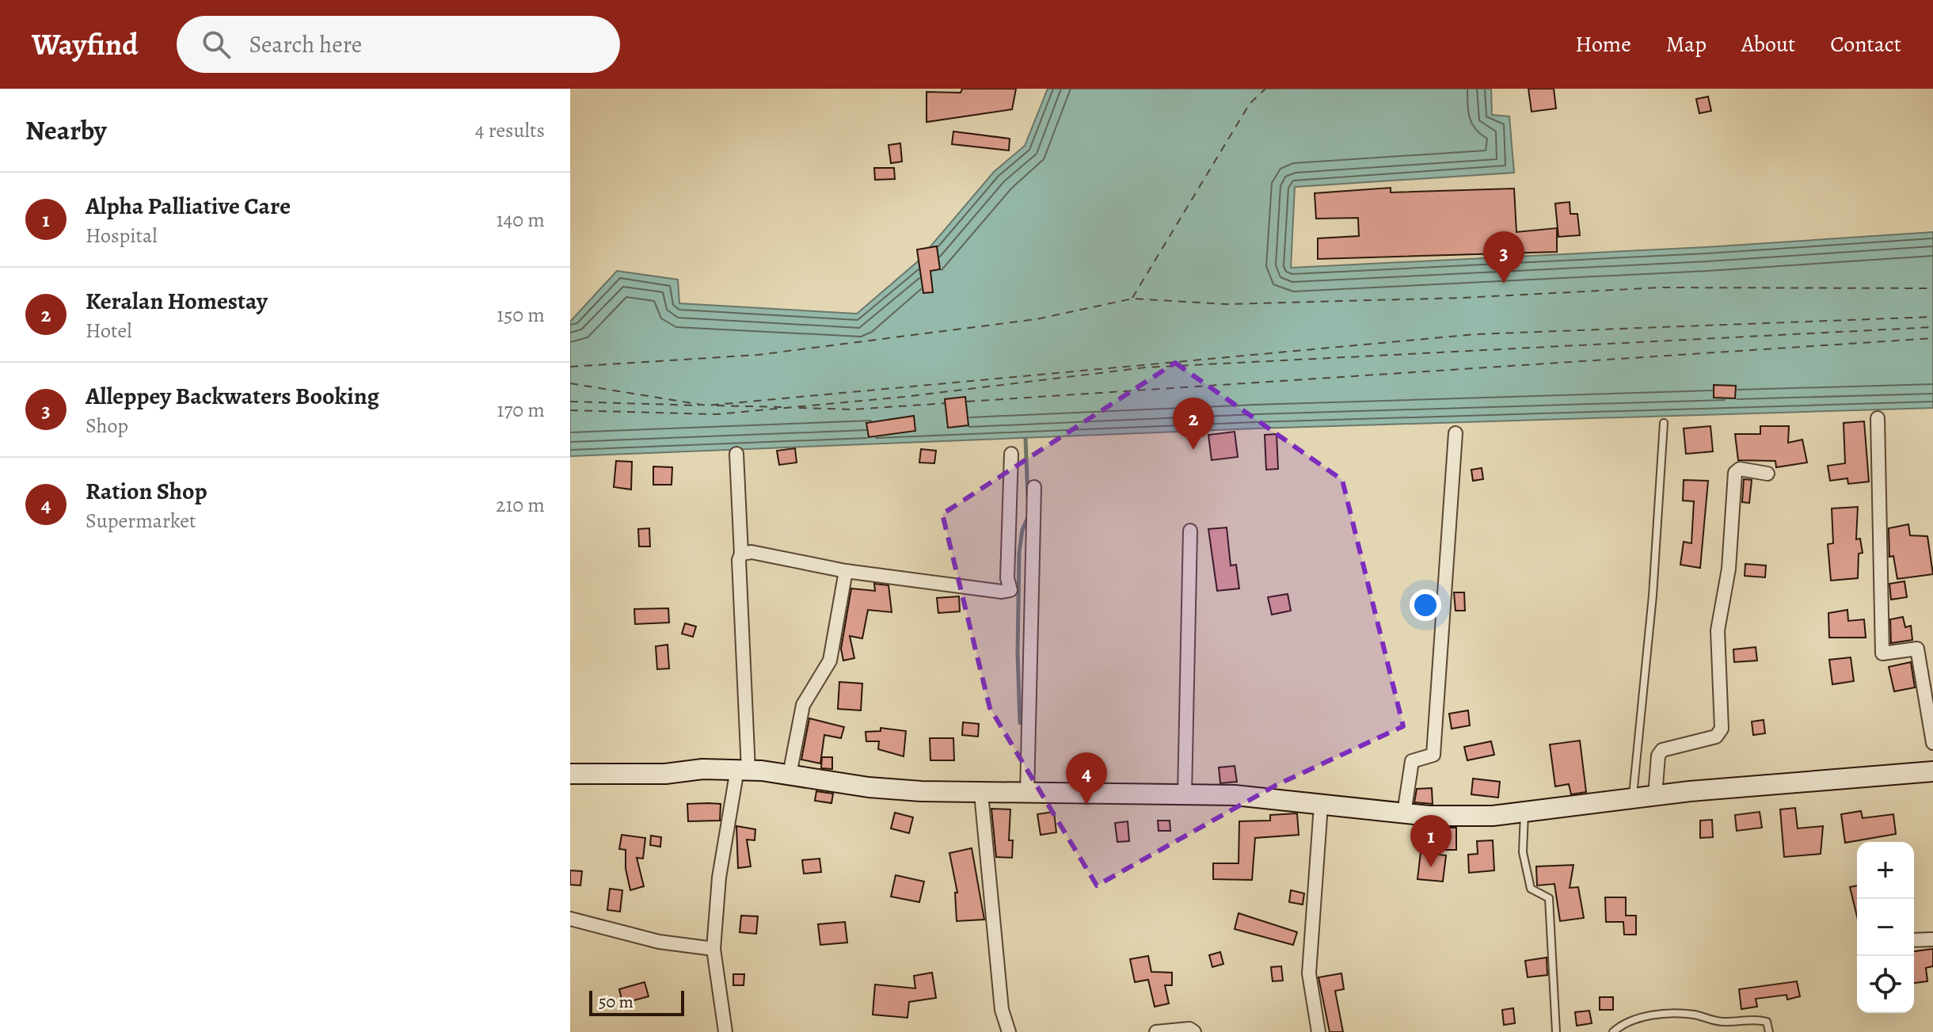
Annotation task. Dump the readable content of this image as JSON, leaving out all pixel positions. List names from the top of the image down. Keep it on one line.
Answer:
{"scale_bar":"50 m","page":{"header":"Wayfind","search":"Search here","nav":["Home","Map","About","Contact"],"heading":["Nearby","4 results"],"list":[{"mark":"1","name":"Alpha Palliative Care","note":"Hospital","value":"140 m"},{"mark":"2","name":"Keralan Homestay","note":"Hotel","value":"150 m"},{"mark":"3","name":"Alleppey Backwaters Booking","note":"Shop","value":"170 m"},{"mark":"4","name":"Ration Shop","note":"Supermarket","value":"210 m"}],"pins":["3","2","4","1"],"map_buttons":["+","−"],"scale":"50 m"}}
